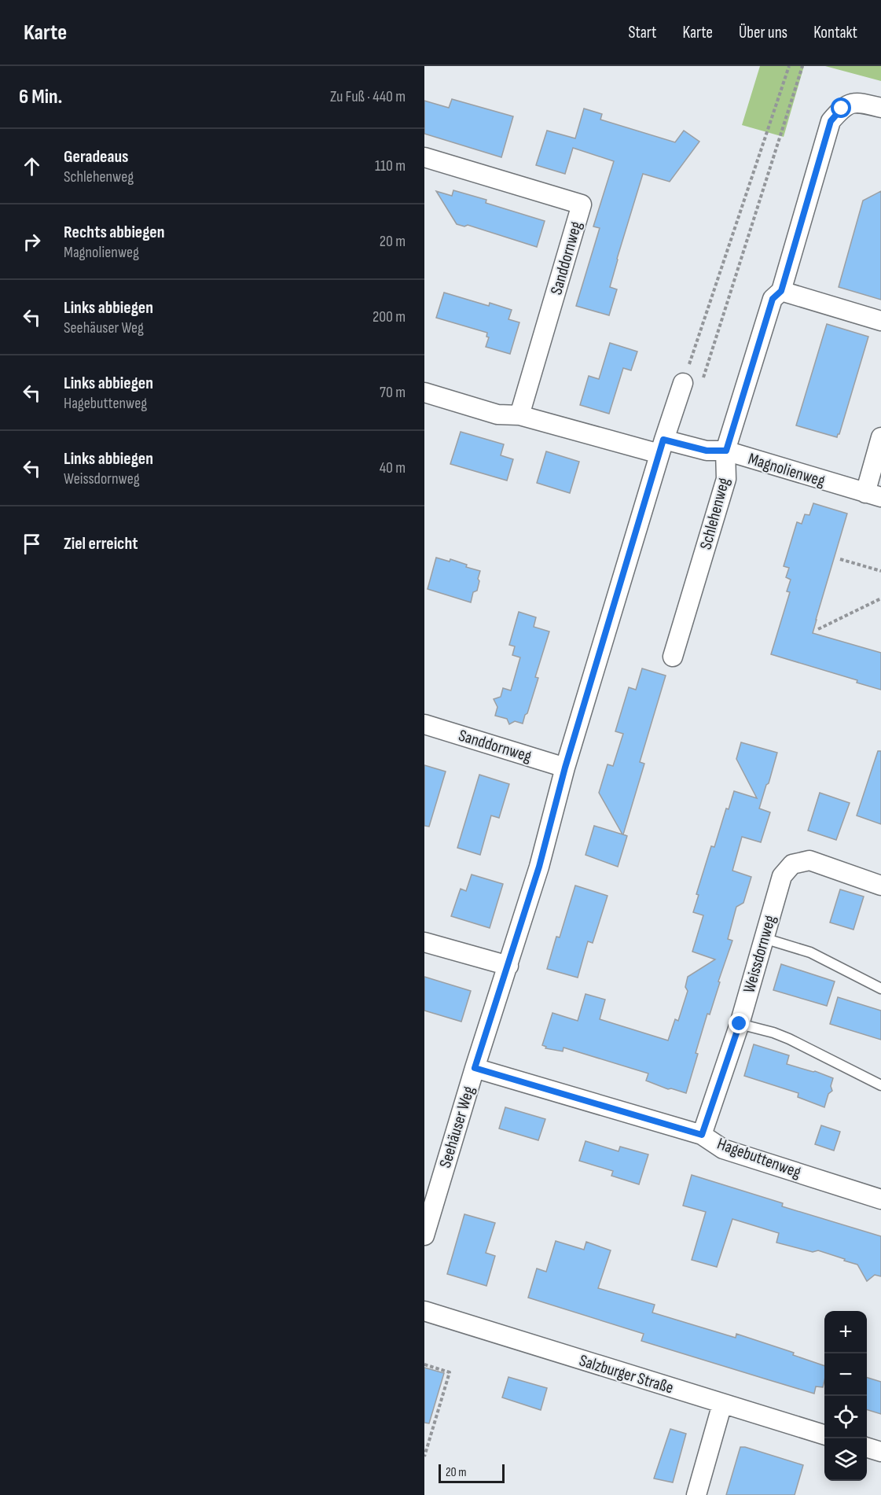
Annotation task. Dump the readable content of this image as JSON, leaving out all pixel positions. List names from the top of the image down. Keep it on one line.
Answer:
{"streets":{"street":["Sanddornweg","Magnolienweg","Schlehenweg","Weissdornweg","Seehäuser Weg","Hagebuttenweg","Salzburger Straße"]},"crossings":[["Sanddornweg","Seehäuser Weg"],["Magnolienweg","Schlehenweg"],["Magnolienweg","Seehäuser Weg"],["Weissdornweg","Hagebuttenweg"],["Seehäuser Weg","Hagebuttenweg"]],"scale_bar":"20 m","page":{"header":"Karte","nav":["Start","Karte","Über uns","Kontakt"],"heading":["6 Min.","Zu Fuß · 440 m"],"list":[["Geradeaus","Schlehenweg","110 m"],["Rechts abbiegen","Magnolienweg","20 m"],["Links abbiegen","Seehäuser Weg","200 m"],["Links abbiegen","Hagebuttenweg","70 m"],["Links abbiegen","Weissdornweg","40 m"],"Ziel erreicht"],"map_buttons":["+","−"],"scale":"20 m"}}
